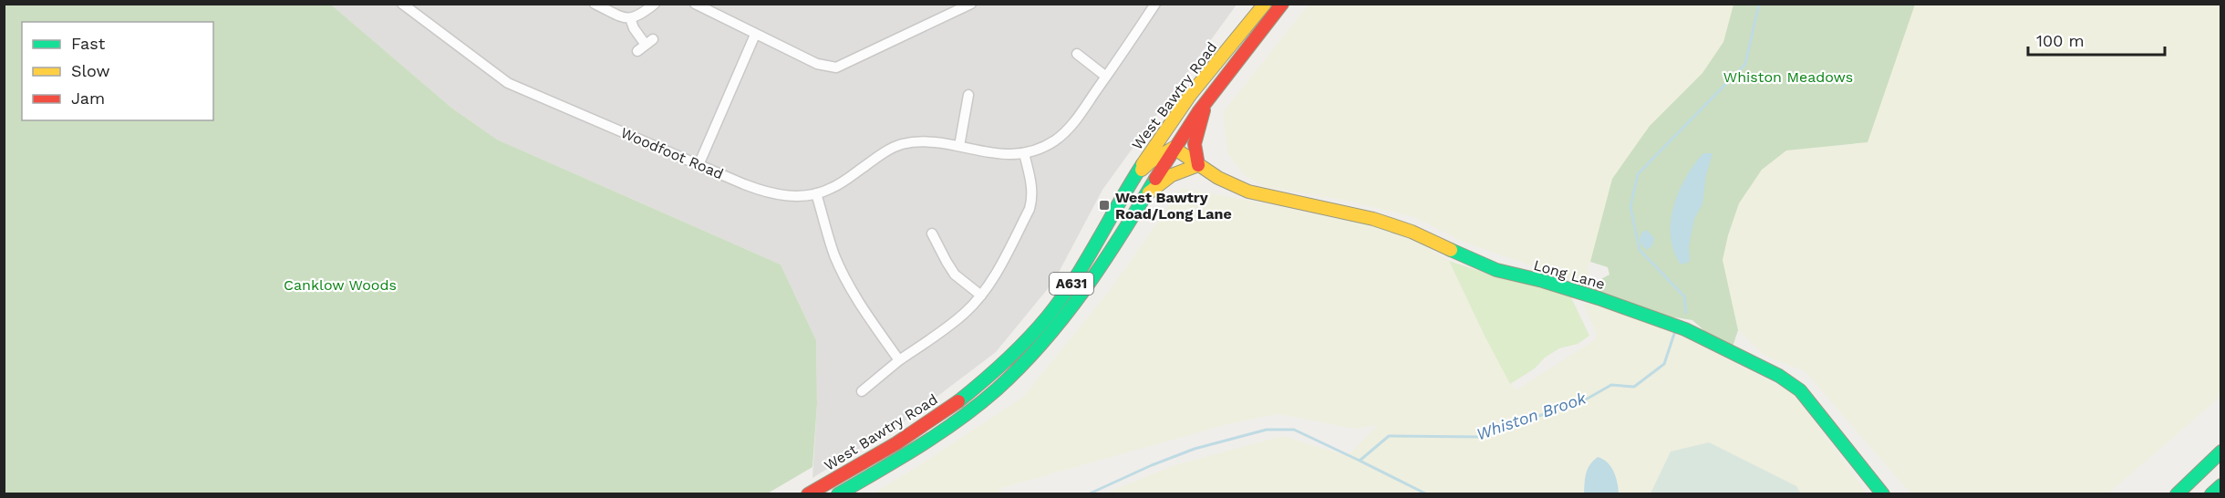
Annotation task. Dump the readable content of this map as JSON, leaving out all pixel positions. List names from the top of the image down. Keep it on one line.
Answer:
{"streets":{"main road":["West Bawtry Road","Long Lane","A631"],"street":["Woodfoot Road"]},"crossings":[["West Bawtry Road","Long Lane"],["West Bawtry Road","A631"],["Long Lane","A631"]],"water":["Whiston Brook"],"parks":["Whiston Meadows","Canklow Woods"],"places":{"transit":["West Bawtry Road/Long Lane"]},"legend":["Fast","Slow","Jam"],"scale_bar":"100 m"}
